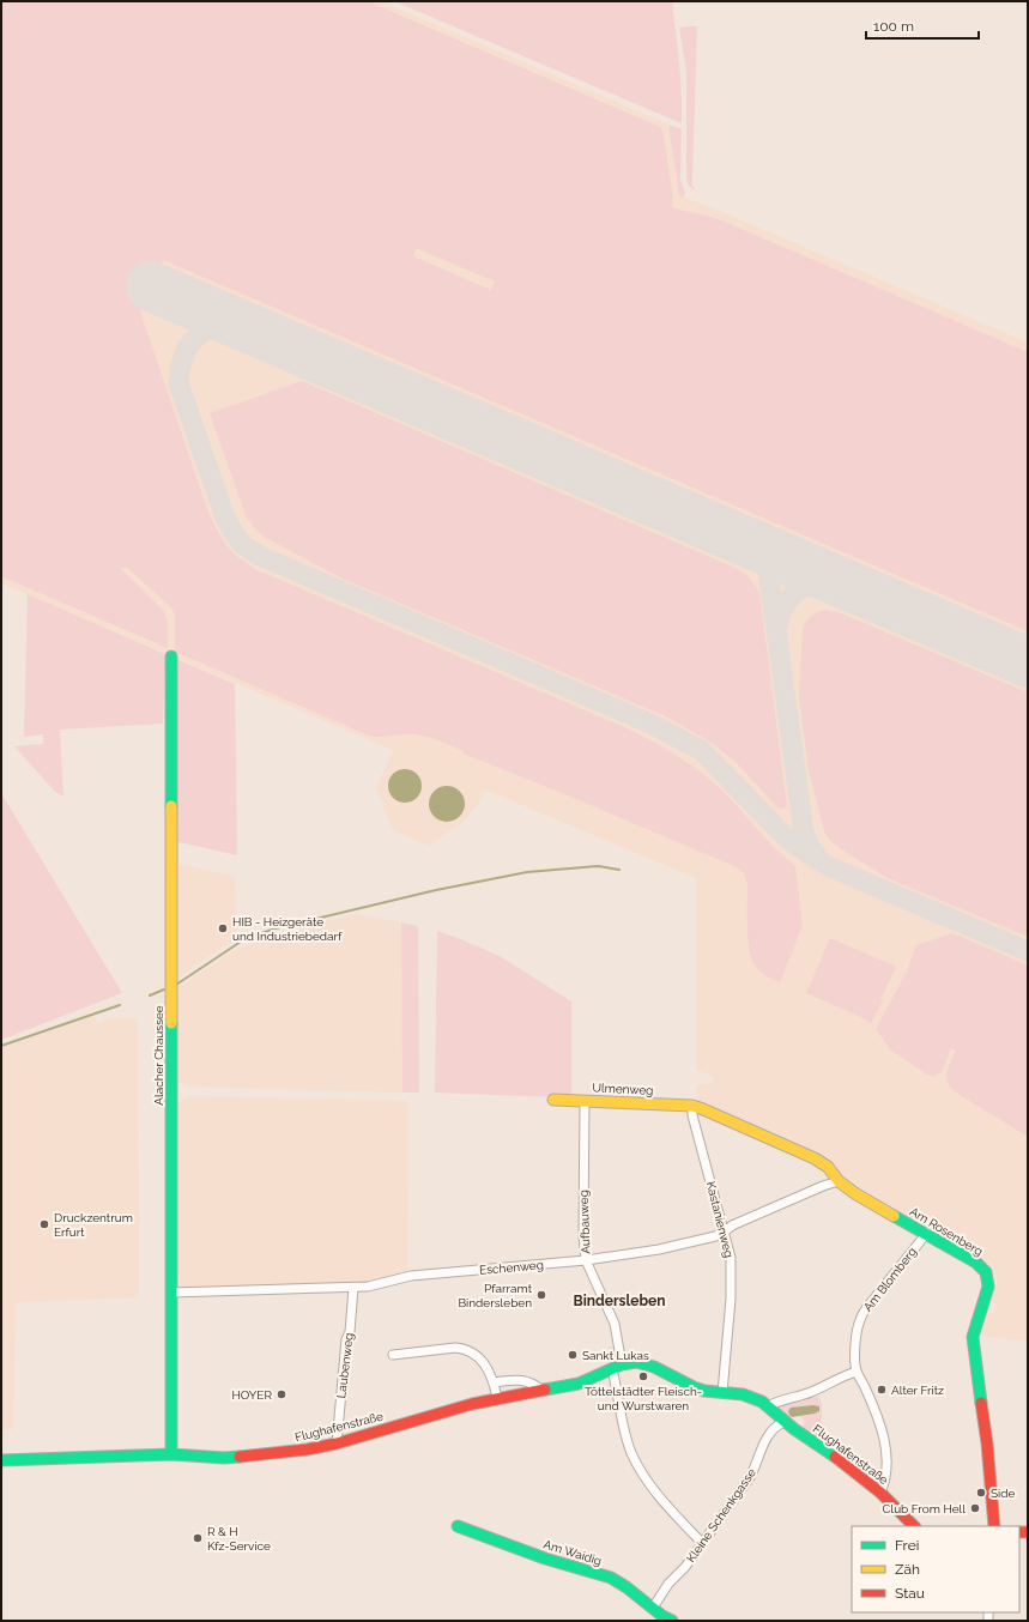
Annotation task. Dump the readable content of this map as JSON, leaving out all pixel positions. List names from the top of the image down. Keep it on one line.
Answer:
{"streets":{"street":["Alacher Chaussee","Ulmenweg","Kastanienweg","Aufbauweg","Am Rosenberg","Eschenweg","Am Blomberg","Laubenweg","Flughafenstraße","Kleine Schenkgasse","Am Waidig"]},"crossings":[["Alacher Chaussee","Eschenweg"],["Alacher Chaussee","Flughafenstraße"],["Ulmenweg","Kastanienweg"],["Ulmenweg","Aufbauweg"],["Ulmenweg","Am Rosenberg"],["Kastanienweg","Am Rosenberg"],["Kastanienweg","Eschenweg"],["Kastanienweg","Flughafenstraße"],["Aufbauweg","Eschenweg"],["Aufbauweg","Flughafenstraße"],["Aufbauweg","Kleine Schenkgasse"],["Am Rosenberg","Eschenweg"],["Am Rosenberg","Am Blomberg"],["Eschenweg","Laubenweg"],["Am Blomberg","Flughafenstraße"],["Laubenweg","Flughafenstraße"],["Flughafenstraße","Kleine Schenkgasse"],["Kleine Schenkgasse","Am Waidig"]],"districts":["Bindersleben"],"places":["HIB - Heizgeräte und Industriebedarf","Druckzentrum Erfurt","Pfarramt Bindersleben","Sankt Lukas","Töttelstädter Fleisch- und Wurstwaren","Alter Fritz","HOYER","Side","Club From Hell","R & H Kfz-Service"],"legend":["Frei","Zäh","Stau"],"scale_bar":"100 m"}
